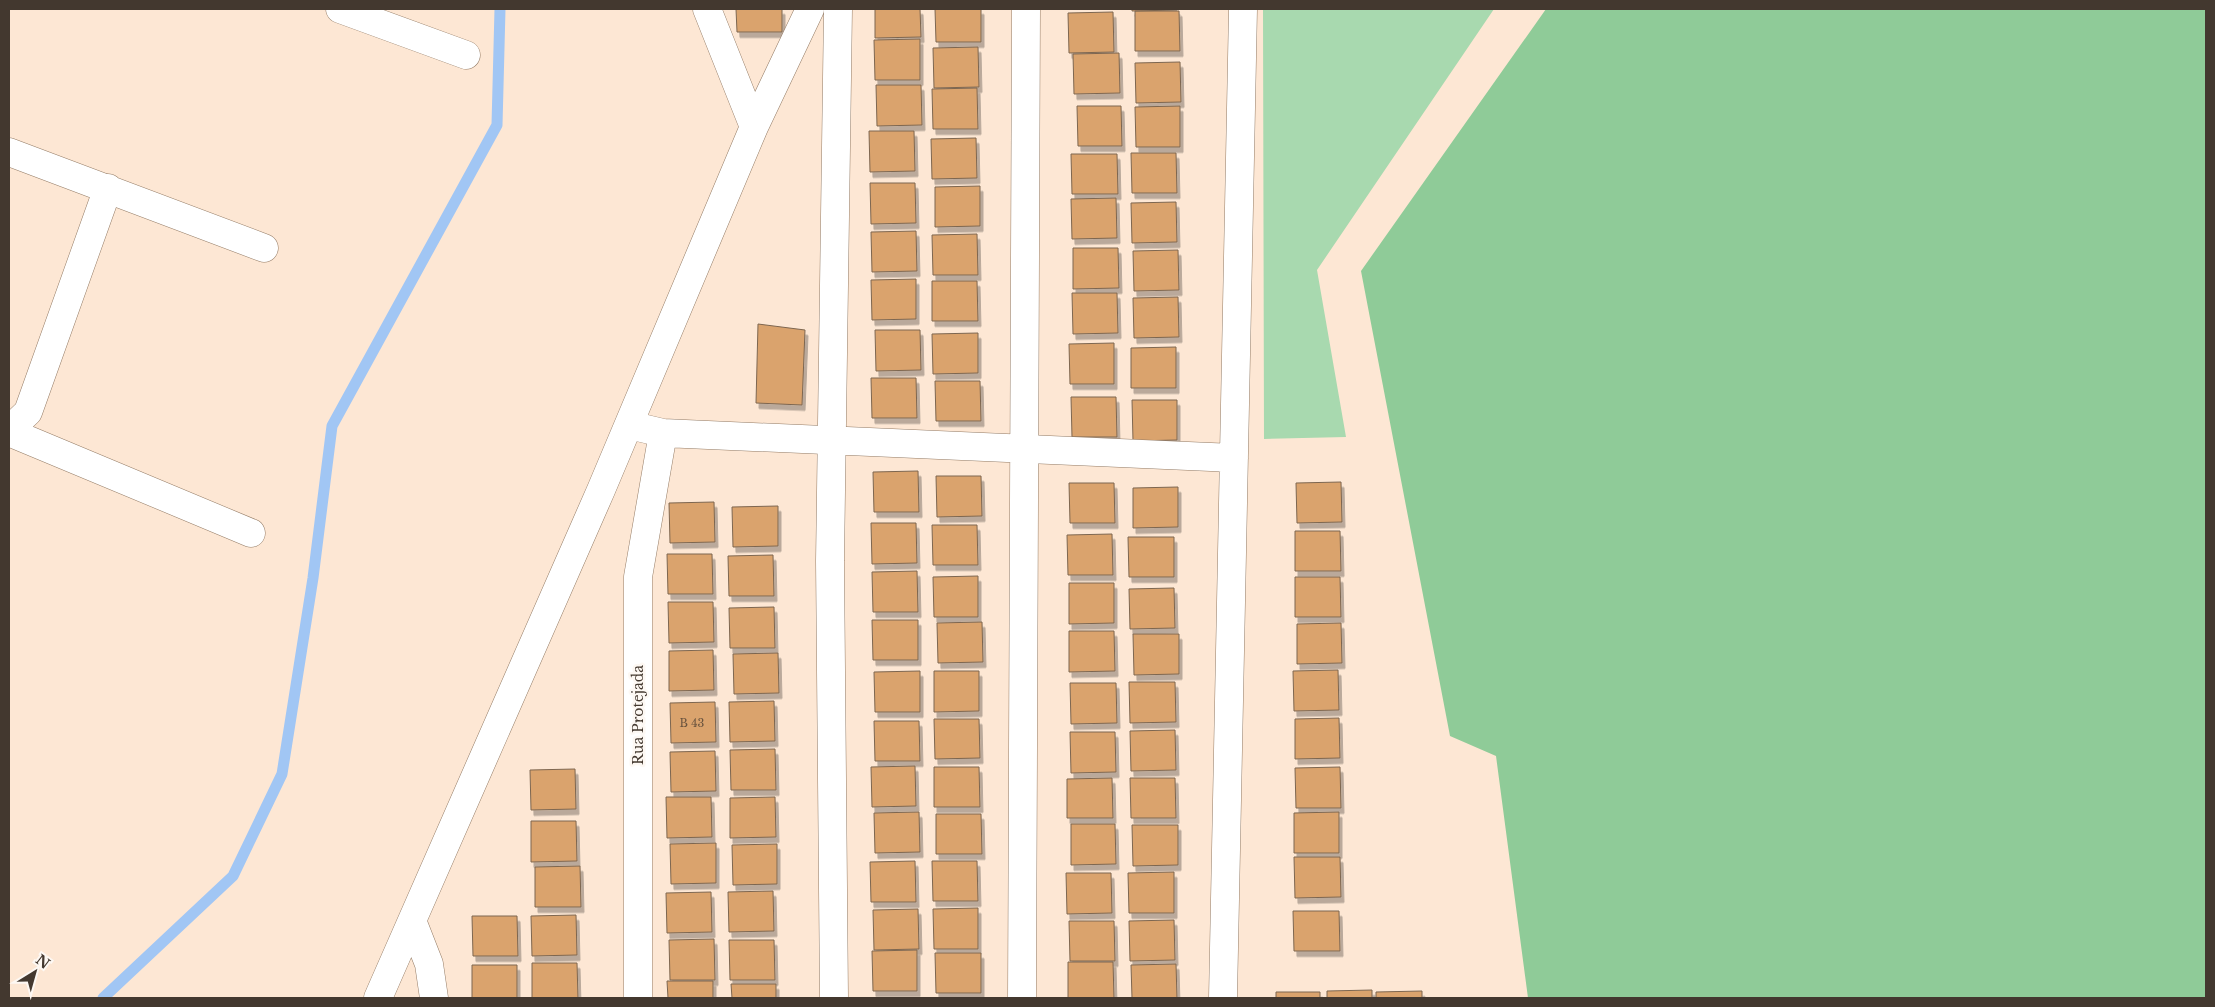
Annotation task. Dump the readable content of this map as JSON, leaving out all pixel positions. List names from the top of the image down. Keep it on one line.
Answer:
{"streets":{"street":["Rua Protejada"]},"house_numbers":["B 43"],"north":"top right"}
